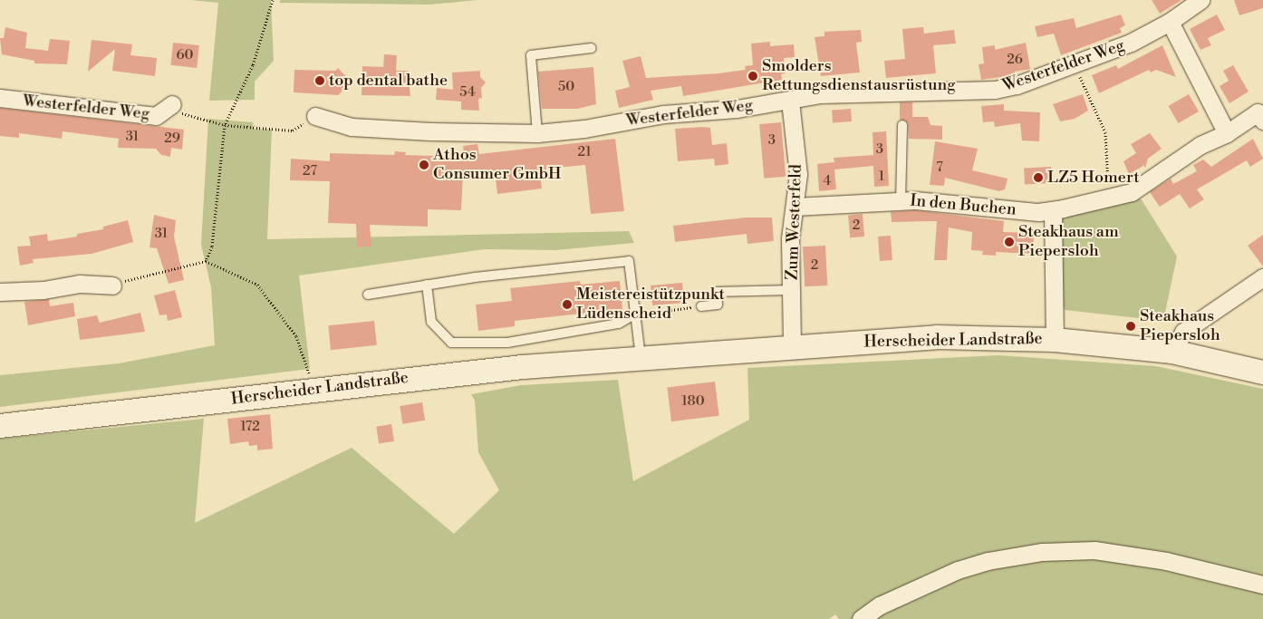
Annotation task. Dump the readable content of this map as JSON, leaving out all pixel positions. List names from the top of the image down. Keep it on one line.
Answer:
{"streets":{"main road":["Herscheider Landstraße"],"street":["Westerfelder Weg","In den Buchen","Zum Westerfeld"]},"crossings":[["Westerfelder Weg","Zum Westerfeld"],["In den Buchen","Zum Westerfeld"],["Zum Westerfeld","Herscheider Landstraße"]],"places":["Smolders Rettungsdienstausrüstung","top dental bathe","Athos Consumer GmbH","LZ5 Homert","Steakhaus am Piepersloh","Meistereistützpunkt Lüdenscheid","Steakhaus Piepersloh"],"house_numbers":["60","26","50","54","31","29","3","3","21","7","27","1","4","2","31","2","180","172"]}
